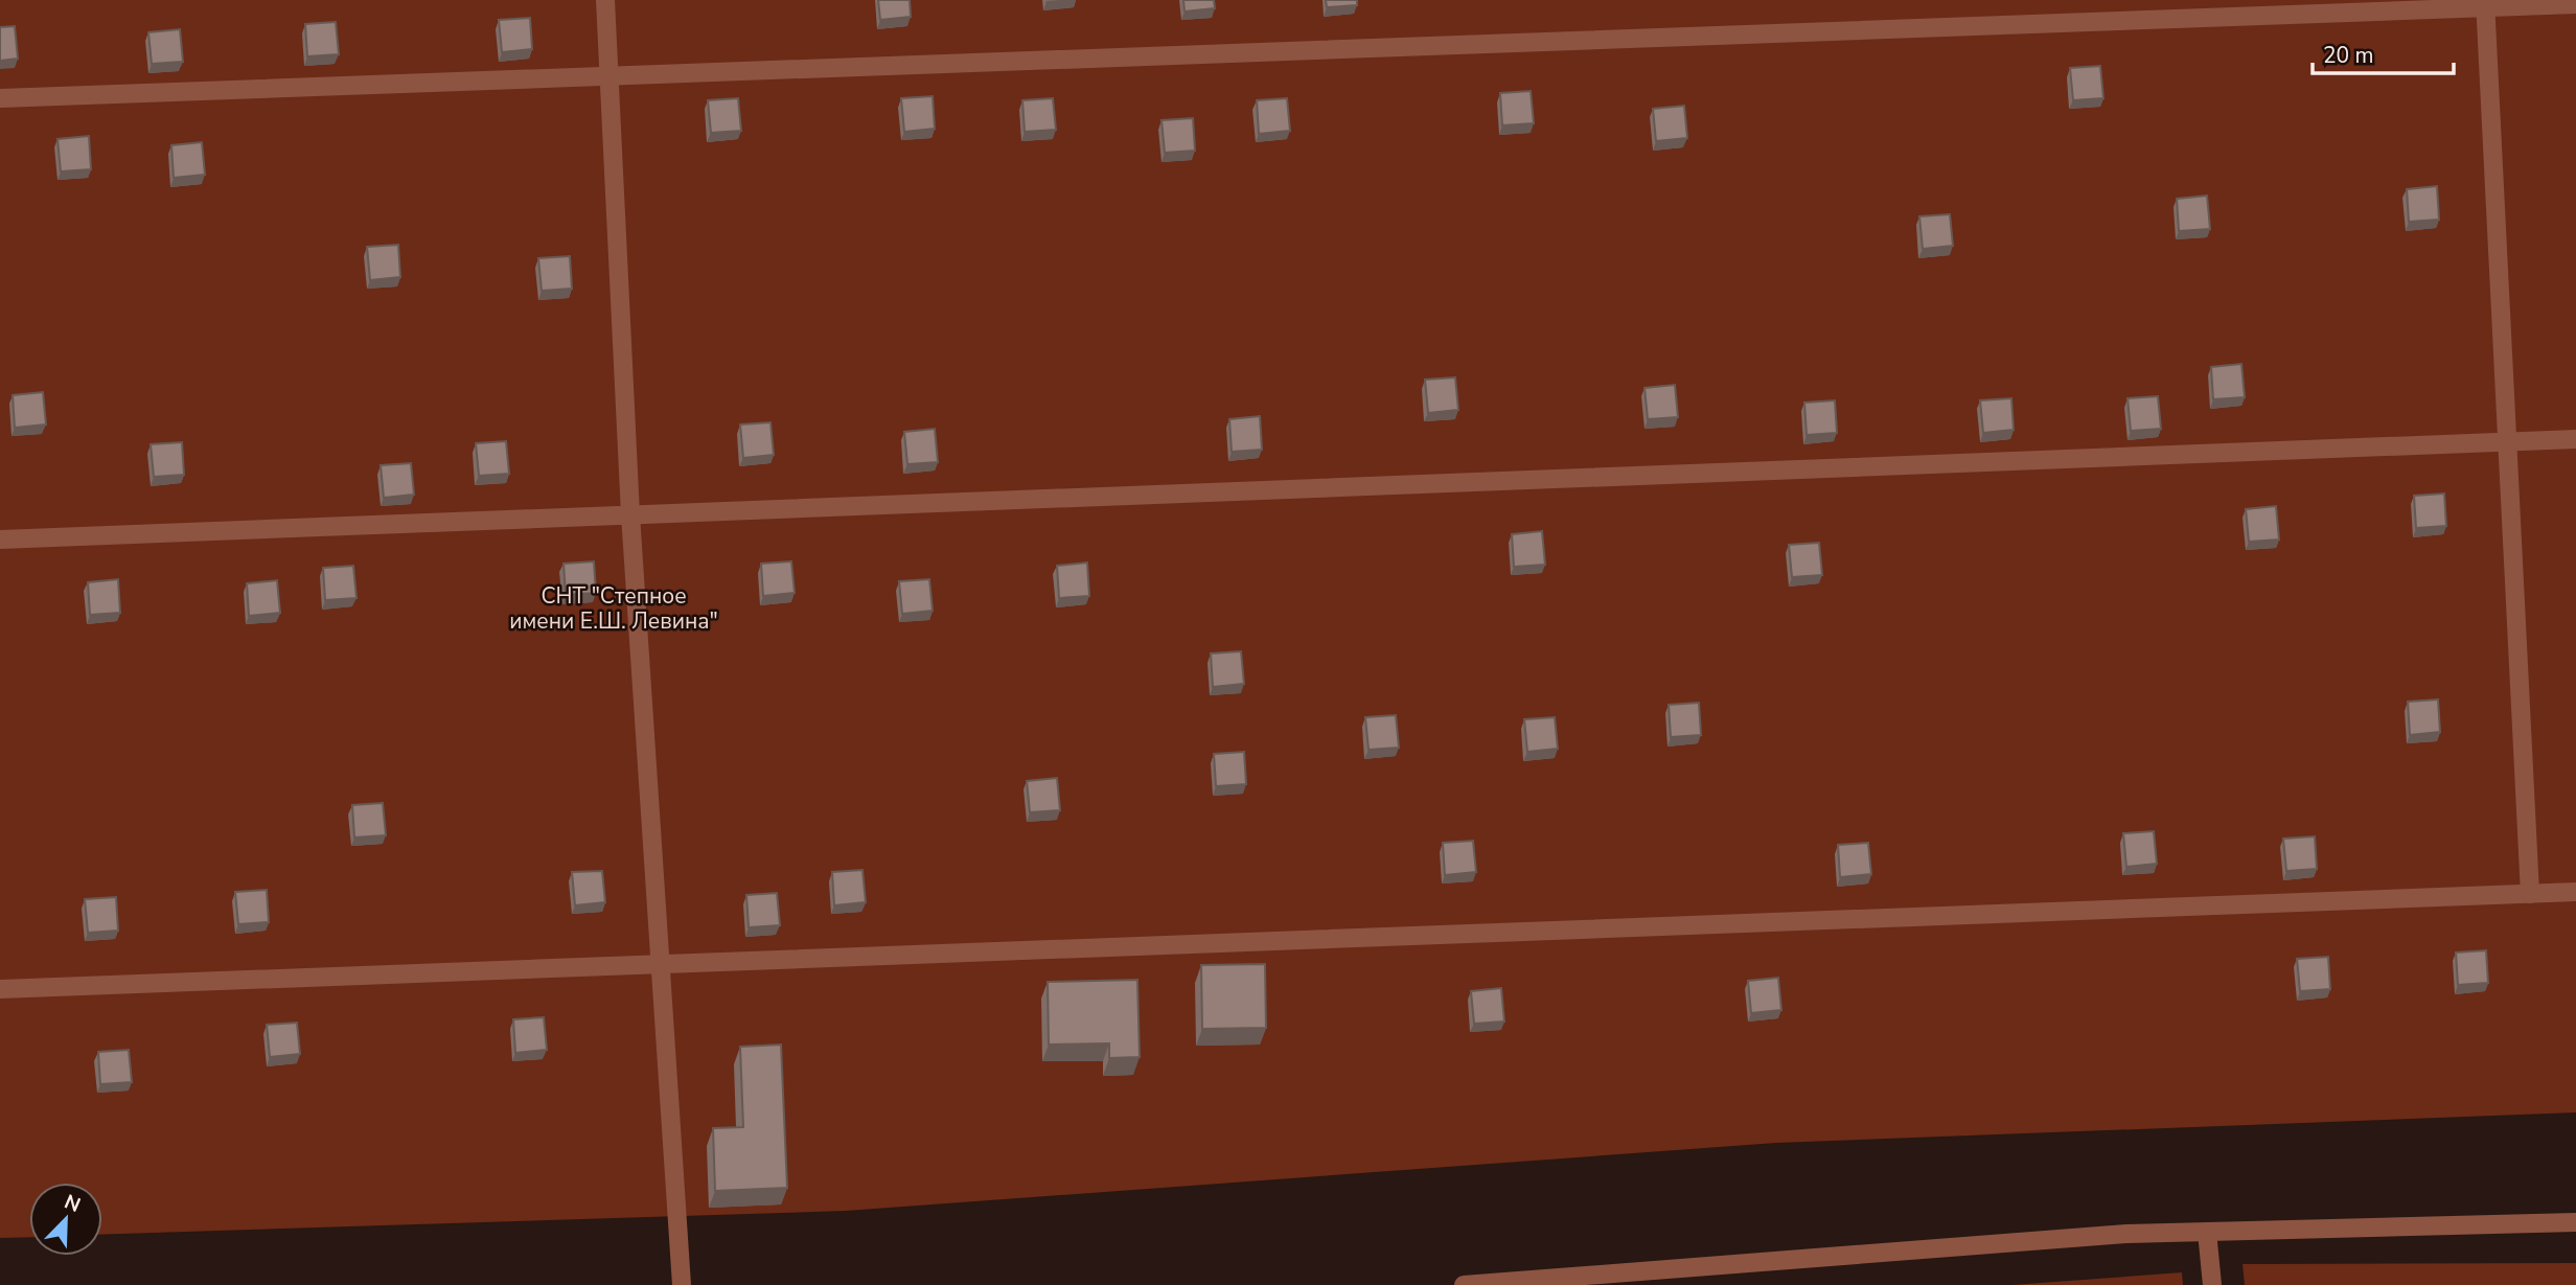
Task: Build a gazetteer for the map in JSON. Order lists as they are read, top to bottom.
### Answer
{
  "parks": ["СНТ \"Степное имени Е.Ш. Левина\""],
  "scale_bar": "20 m",
  "north": "top right"
}
